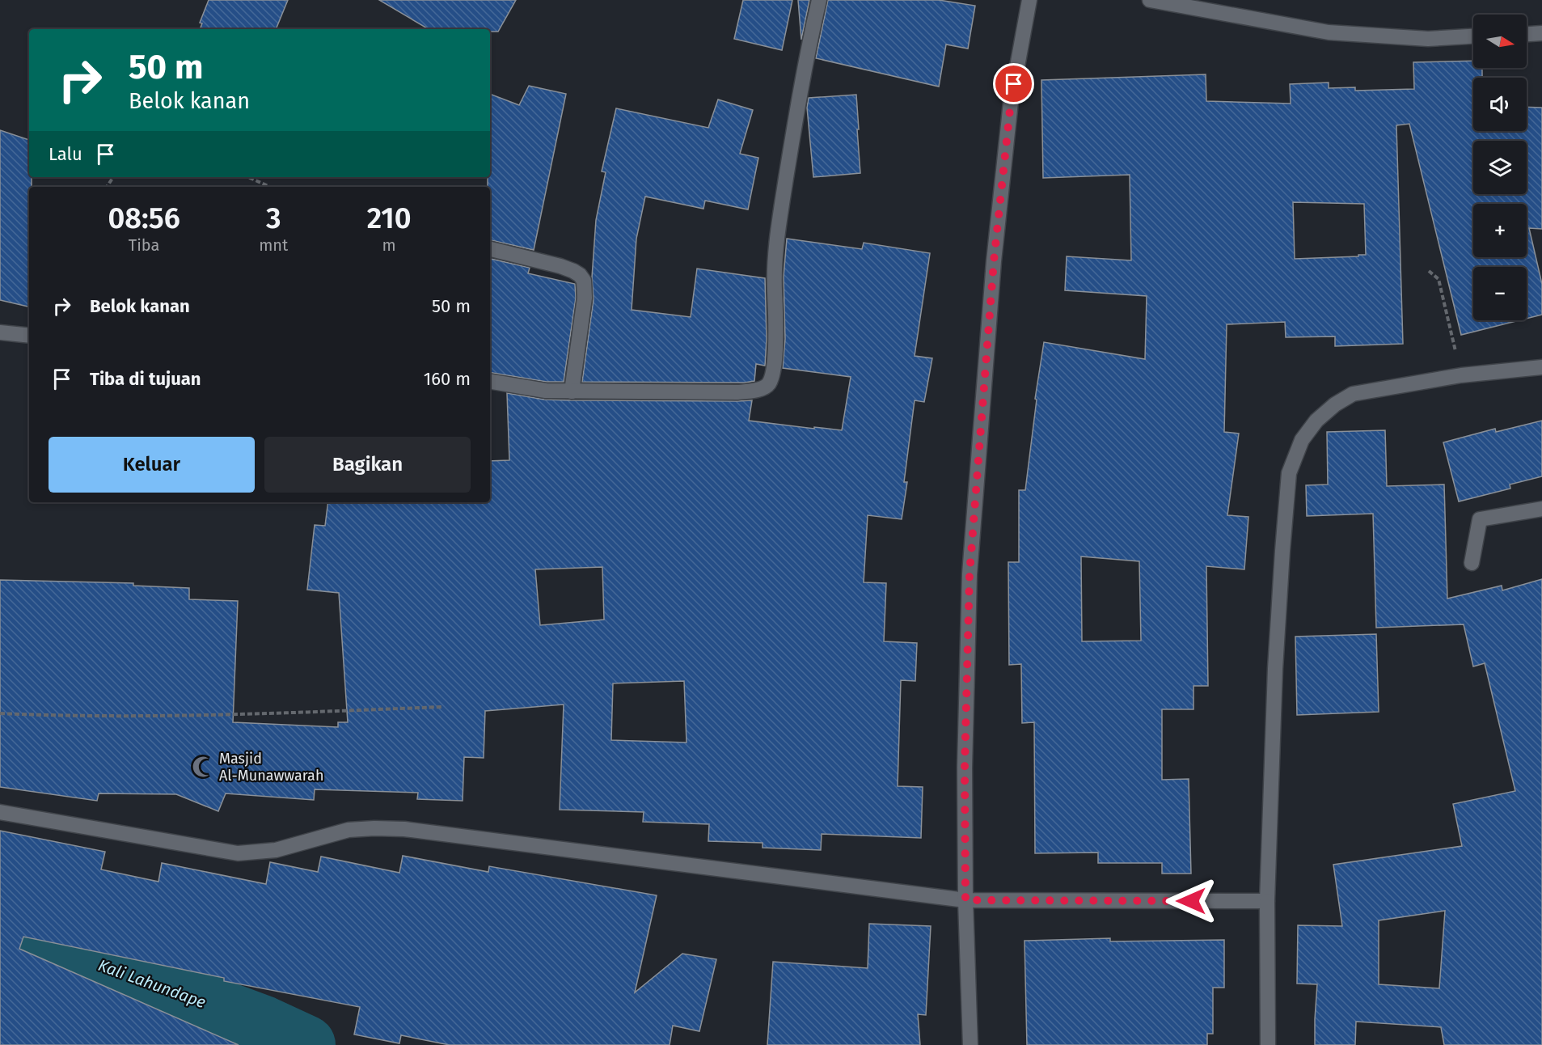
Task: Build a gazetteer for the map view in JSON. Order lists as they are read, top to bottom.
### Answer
{
  "water": ["Kali Lahundape"],
  "places": {
    "mosque": ["Masjid Al-Munawwarah"]
  },
  "north": "right",
  "page": {
    "map_buttons": ["+", "−"],
    "turn": ["50 m", "Belok kanan"],
    "then": "Lalu",
    "eta": [
      "08:56",
      "Tiba",
      "3",
      "mnt",
      "210",
      "m"
    ],
    "list": [
      {
        "name": "Belok kanan",
        "value": "50 m"
      },
      {
        "name": "Tiba di tujuan",
        "value": "160 m"
      }
    ],
    "buttons": ["Keluar", "Bagikan"]
  }
}
